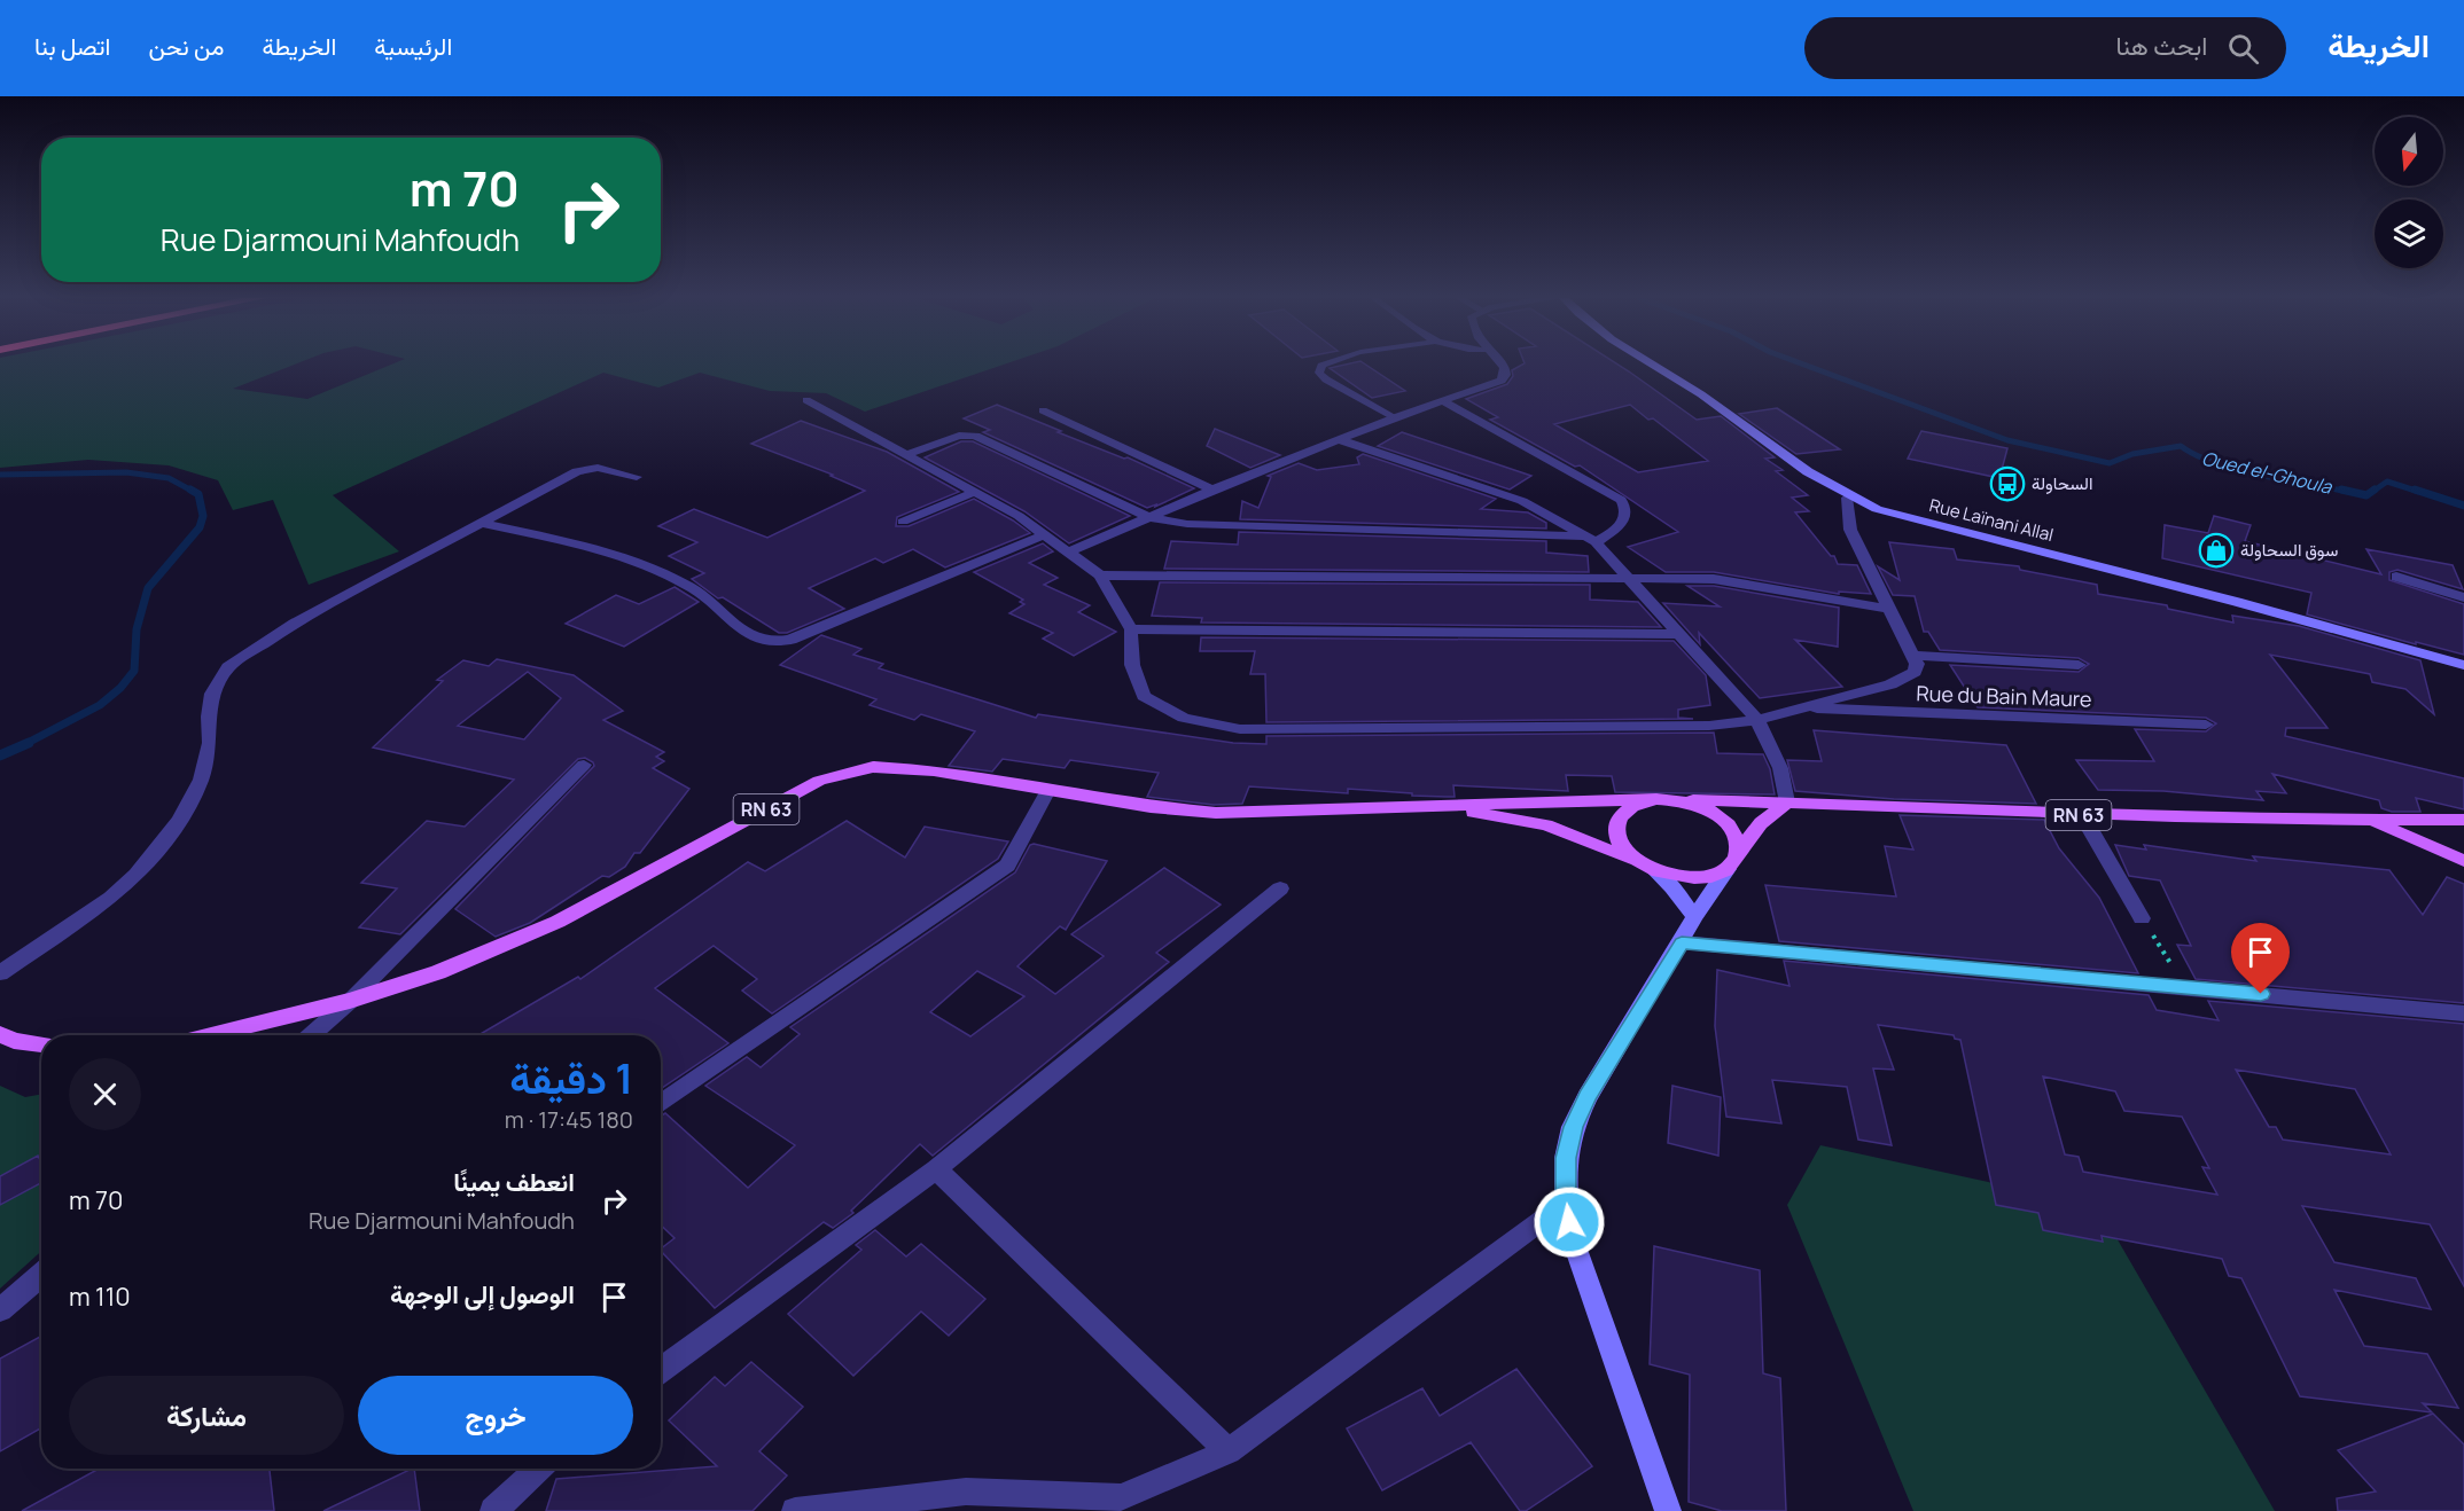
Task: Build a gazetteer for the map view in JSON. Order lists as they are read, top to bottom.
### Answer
{
  "streets": {
    "main road": ["Rue Laïnani Allal", "RN 63"],
    "street": ["Rue du Bain Maure"]
  },
  "water": ["Oued el-Ghoula"],
  "places": {
    "bus stop": ["السحاولة"],
    "shop": ["سوق السحاولة"]
  },
  "north": "bottom",
  "page": {
    "header": "الخريطة",
    "search": "ابحث هنا",
    "nav": [
      "الرئيسية",
      "الخريطة",
      "من نحن",
      "اتصل بنا"
    ],
    "turn": ["70 m", "Rue Djarmouni Mahfoudh"],
    "heading": ["1 دقيقة", "180 m · 17:45"],
    "list": [
      {
        "name": "انعطف يمينًا",
        "note": "Rue Djarmouni Mahfoudh",
        "value": "70 m"
      },
      {
        "name": "الوصول إلى الوجهة",
        "value": "110 m"
      }
    ],
    "buttons": ["خروج", "مشاركة"]
  }
}
